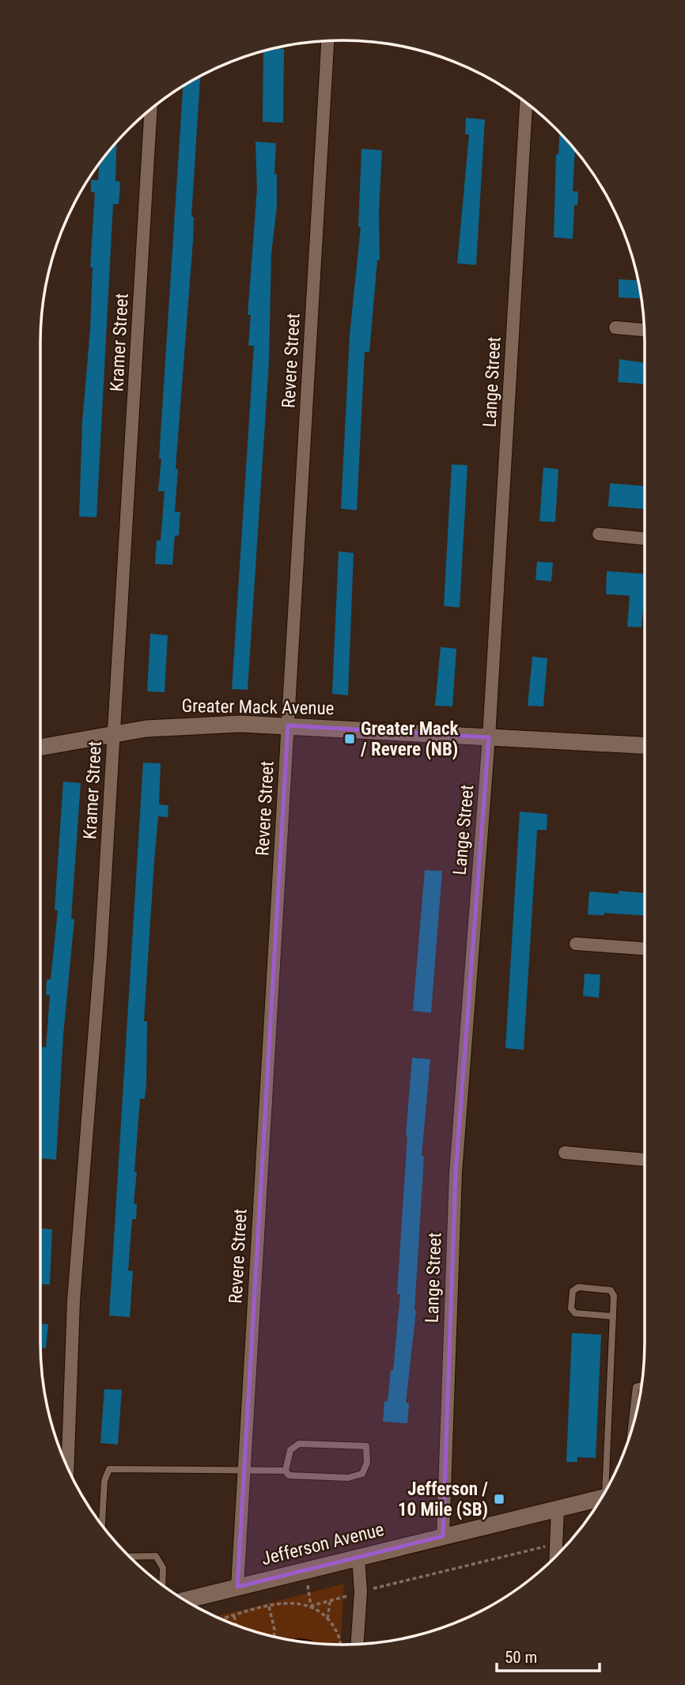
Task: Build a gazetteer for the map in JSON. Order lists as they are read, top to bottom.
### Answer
{
  "streets": {
    "street": [
      "Kramer Street",
      "Revere Street",
      "Lange Street",
      "Greater Mack Avenue",
      "Jefferson Avenue"
    ]
  },
  "crossings": [
    ["Kramer Street", "Greater Mack Avenue"],
    ["Revere Street", "Greater Mack Avenue"],
    ["Revere Street", "Jefferson Avenue"],
    ["Lange Street", "Greater Mack Avenue"],
    ["Lange Street", "Jefferson Avenue"]
  ],
  "places": {
    "transit": ["Greater Mack / Revere (NB)", "Jefferson / 10 Mile (SB)"]
  },
  "scale_bar": "50 m"
}
